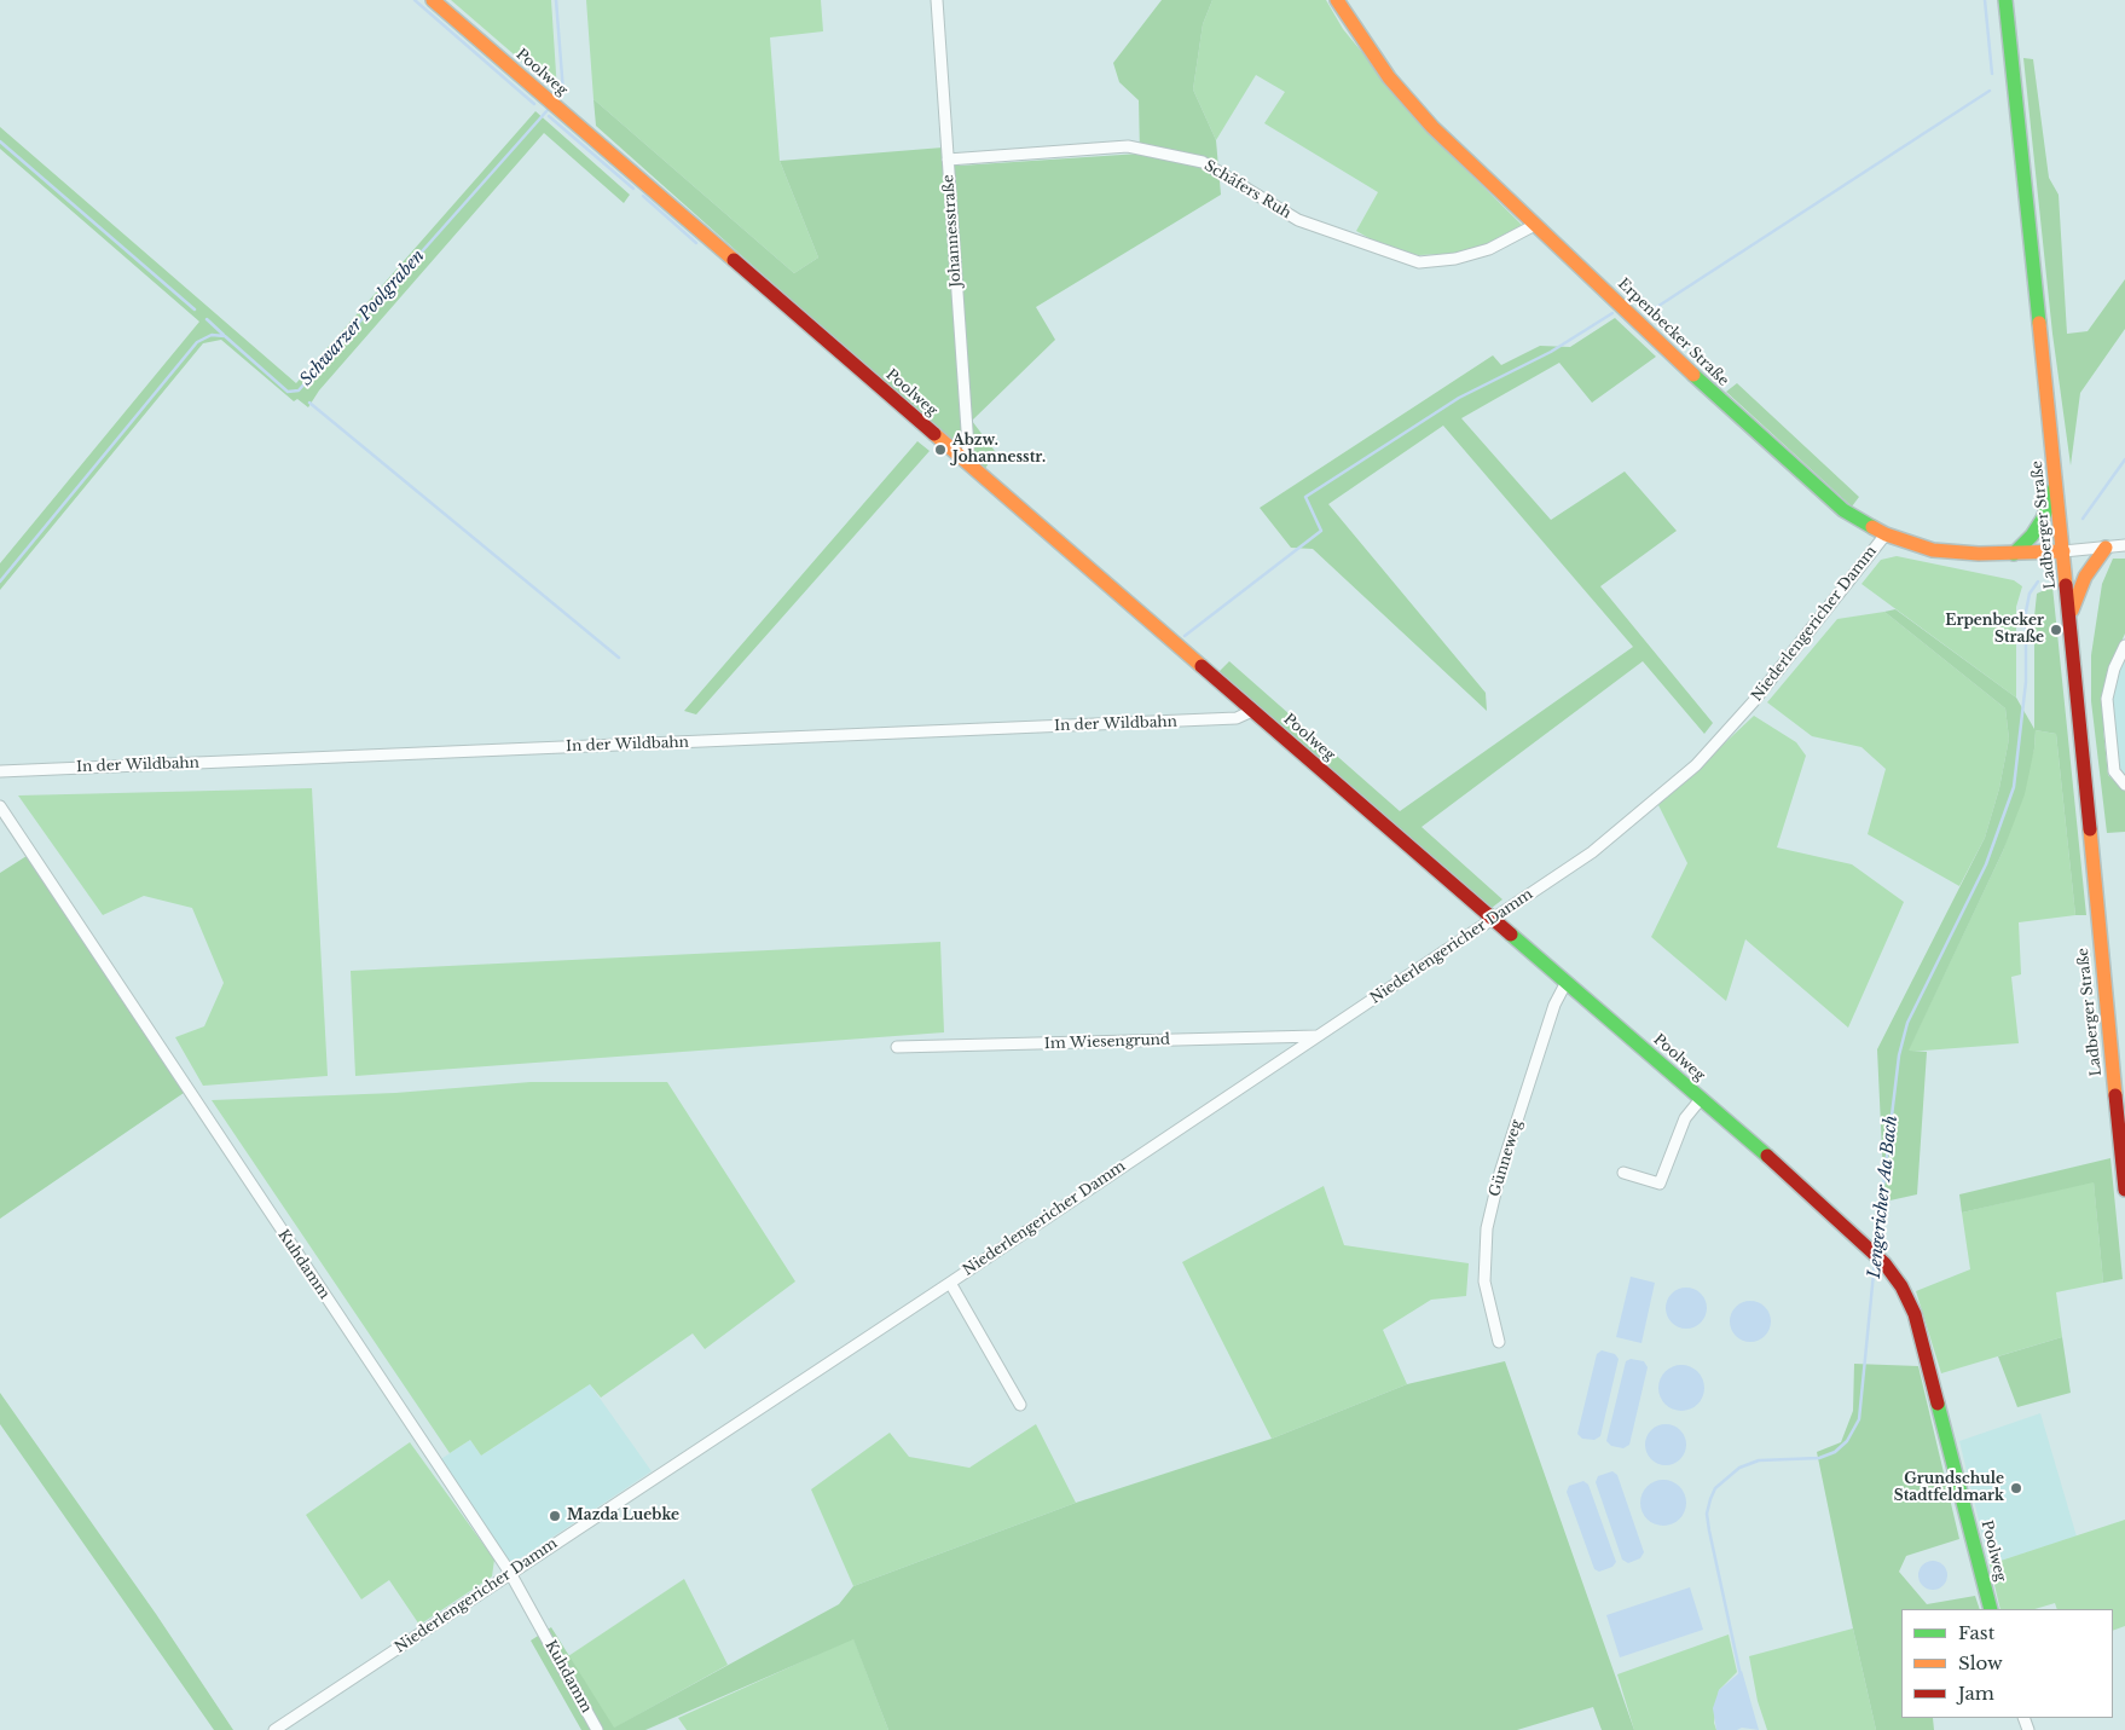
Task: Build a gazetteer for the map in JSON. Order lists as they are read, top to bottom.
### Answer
{
  "streets": {
    "main road": ["Poolweg", "Erpenbecker Straße", "Ladberger Straße"],
    "street": [
      "Schäfers Ruh",
      "Johannesstraße",
      "Niederlengericher Damm",
      "In der Wildbahn",
      "Im Wiesengrund",
      "Günneweg",
      "Kuhdamm"
    ]
  },
  "crossings": [
    ["Poolweg", "Johannesstraße"],
    ["Poolweg", "Niederlengericher Damm"],
    ["Poolweg", "In der Wildbahn"],
    ["Poolweg", "Günneweg"],
    ["Schäfers Ruh", "Johannesstraße"],
    ["Schäfers Ruh", "Erpenbecker Straße"],
    ["Erpenbecker Straße", "Ladberger Straße"],
    ["Erpenbecker Straße", "Niederlengericher Damm"],
    ["Niederlengericher Damm", "Im Wiesengrund"],
    ["Niederlengericher Damm", "Kuhdamm"]
  ],
  "water": ["Schwarzer Poolgraben", "Lengericher Aa Bach"],
  "places": [
    "Abzw. Johannesstr.",
    "Erpenbecker Straße",
    "Grundschule Stadtfeldmark",
    "Mazda Luebke"
  ],
  "legend": ["Fast", "Slow", "Jam"]
}
